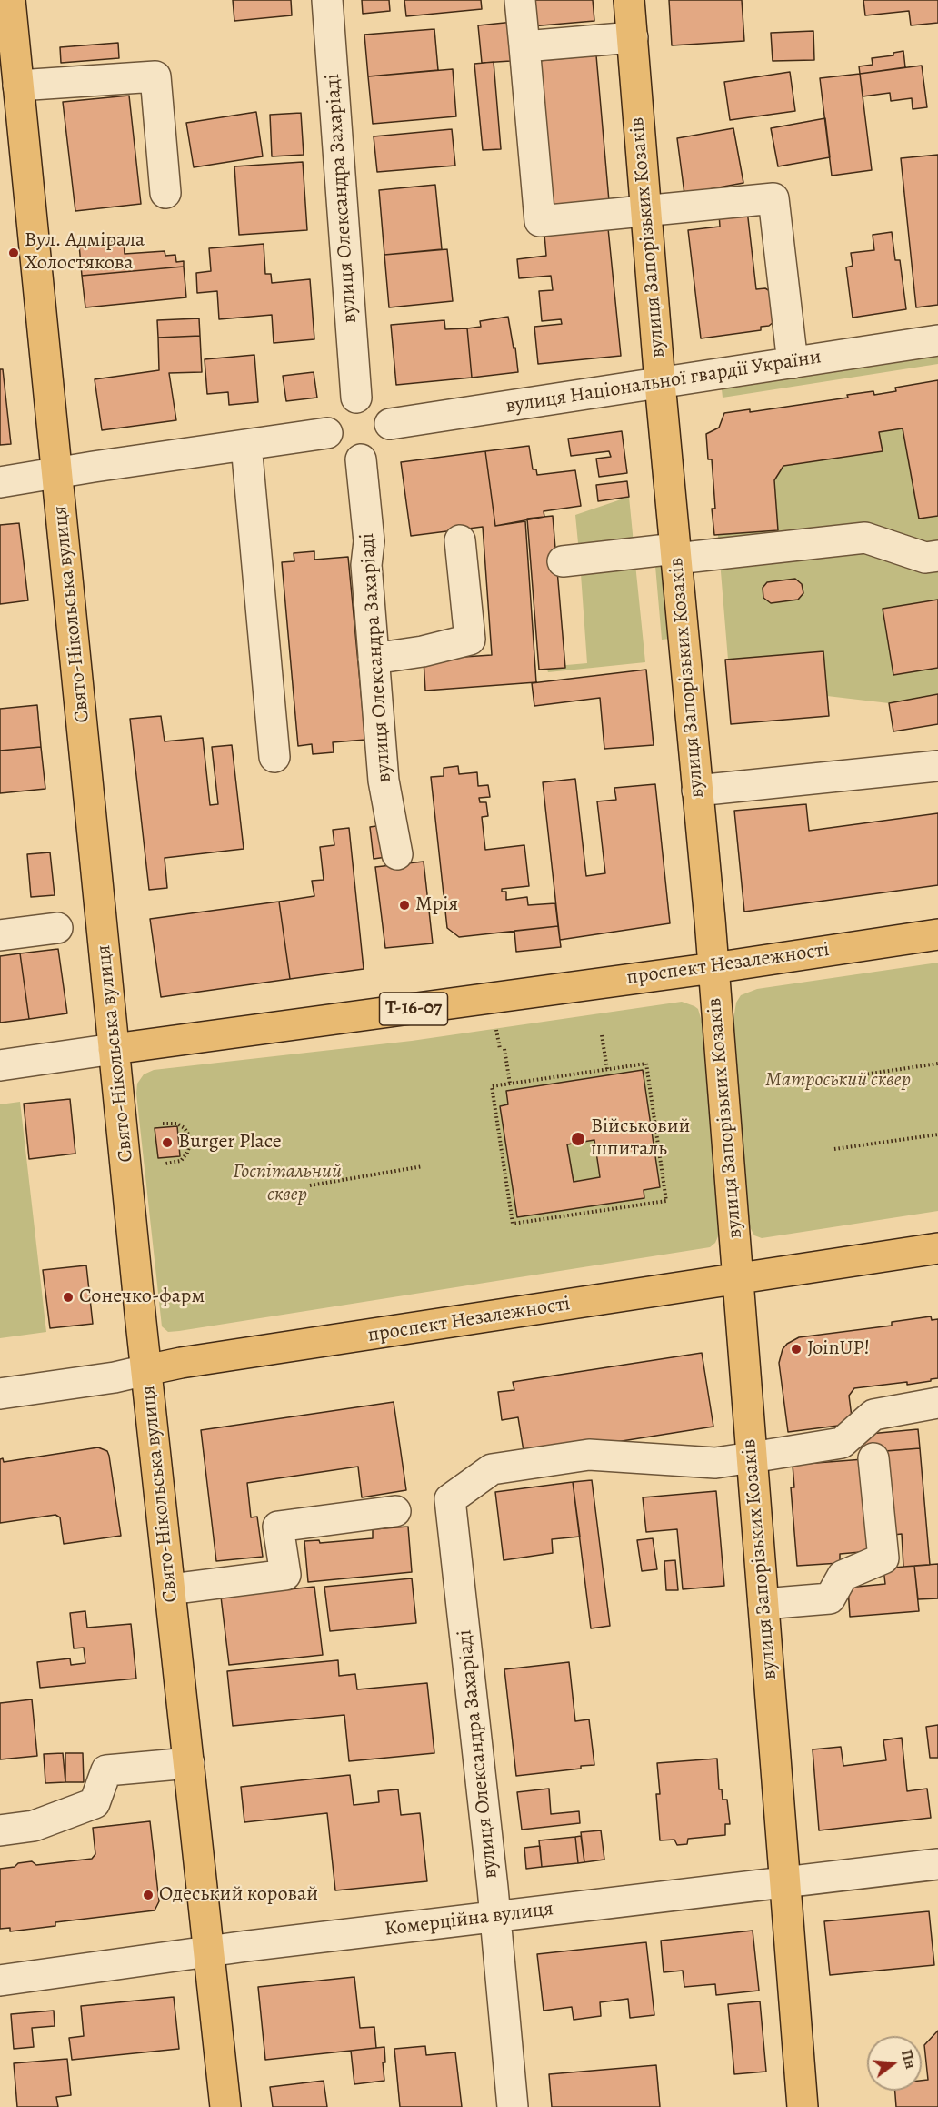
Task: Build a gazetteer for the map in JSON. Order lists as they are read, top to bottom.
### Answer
{
  "streets": {
    "main road": [
      "вулиця Запорізьких Козаків",
      "Свято-Нікольська вулиця",
      "проспект Незалежності",
      "Т-16-07"
    ],
    "street": ["вулиця Олександра Захаріаді", "вулиця Національної гвардії України", "Комерційна вулиця"]
  },
  "crossings": [
    ["вулиця Олександра Захаріаді", "вулиця Запорізьких Козаків"],
    ["вулиця Олександра Захаріаді", "Комерційна вулиця"],
    ["вулиця Запорізьких Козаків", "вулиця Національної гвардії України"],
    ["вулиця Запорізьких Козаків", "проспект Незалежності"],
    ["вулиця Запорізьких Козаків", "Комерційна вулиця"],
    ["Свято-Нікольська вулиця", "проспект Незалежності"],
    ["Свято-Нікольська вулиця", "Комерційна вулиця"]
  ],
  "parks": ["Матроський сквер", "Госпітальний сквер"],
  "places": [
    "Вул. Адмірала Холостякова",
    "Мрія",
    "Військовий шпиталь",
    "Burger Place",
    "Сонечко-фарм",
    "JoinUP!",
    "Одеський коровай"
  ],
  "north": "right"
}
